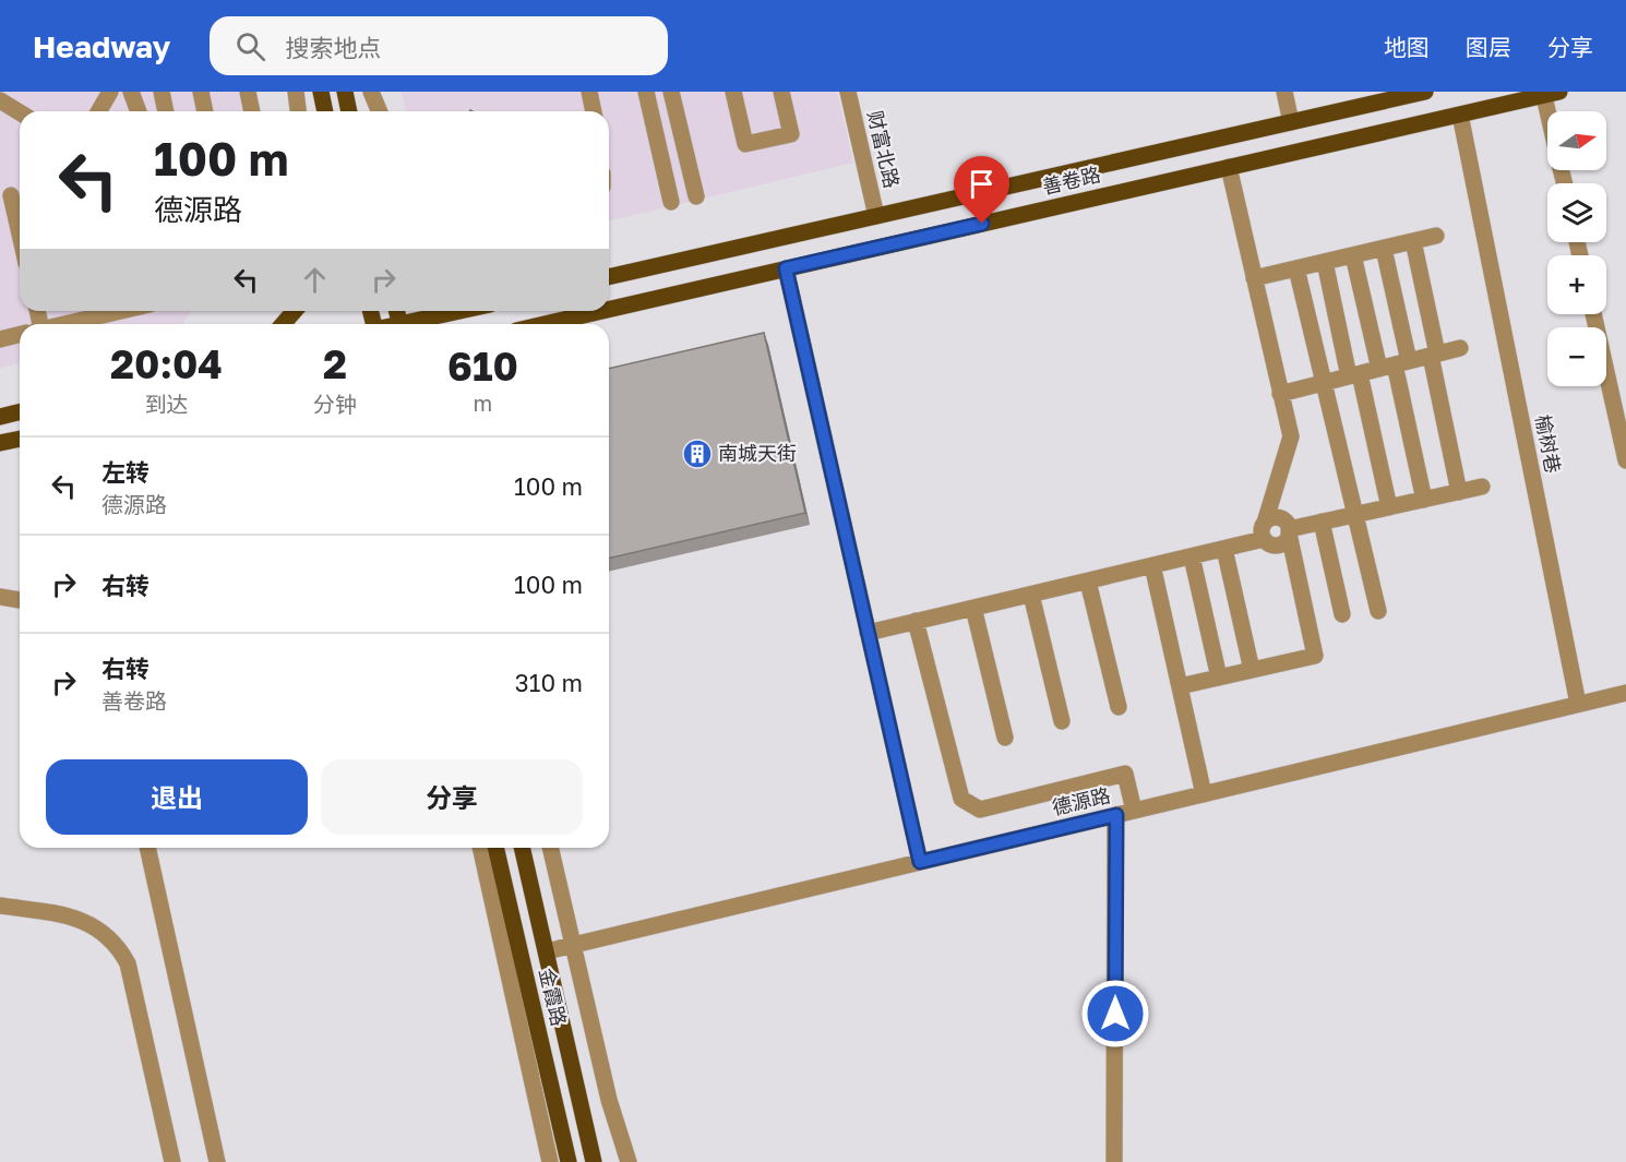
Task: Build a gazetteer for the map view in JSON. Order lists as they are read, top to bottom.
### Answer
{
  "streets": {
    "main road": ["善卷路", "金霞路"],
    "street": ["财富北路", "榆树巷", "德源路"]
  },
  "crossings": [
    ["财富北路", "善卷路"],
    ["善卷路", "榆树巷"],
    ["榆树巷", "德源路"],
    ["德源路", "金霞路"]
  ],
  "places": {
    "building": ["南城天街"]
  },
  "north": "right",
  "page": {
    "header": "Headway",
    "search": "搜索地点",
    "nav": ["地图", "图层", "分享"],
    "map_buttons": ["+", "−"],
    "turn": ["100 m", "德源路"],
    "eta": [
      "20:04",
      "到达",
      "2",
      "分钟",
      "610",
      "m"
    ],
    "list": [
      {
        "name": "左转",
        "note": "德源路",
        "value": "100 m"
      },
      {
        "name": "右转",
        "value": "100 m"
      },
      {
        "name": "右转",
        "note": "善卷路",
        "value": "310 m"
      }
    ],
    "buttons": ["退出", "分享"]
  }
}
